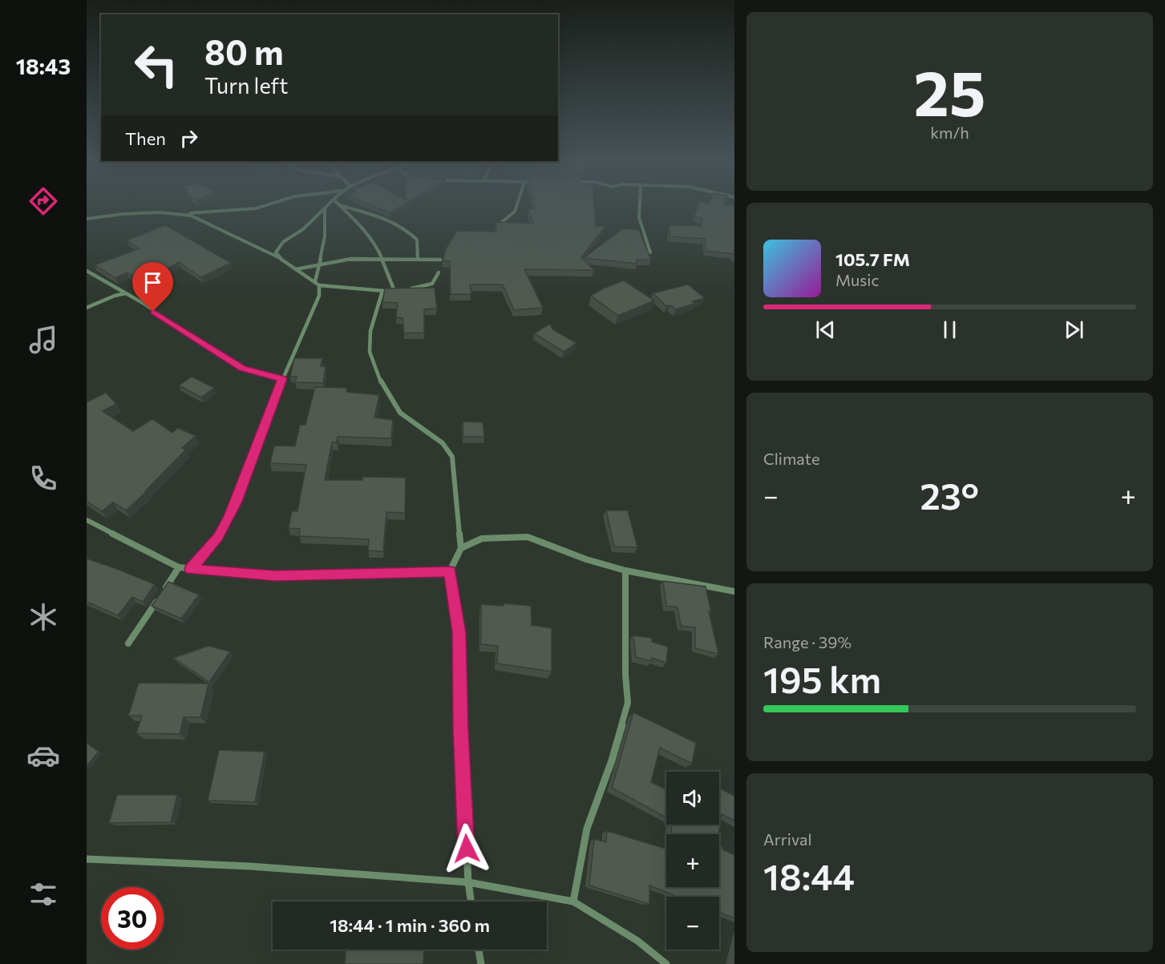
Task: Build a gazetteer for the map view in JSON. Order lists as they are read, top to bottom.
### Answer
{
  "page": {
    "tabs": "18:43",
    "tile": [
      ["25", "km/h"],
      "Climate",
      ["Range · 39%", "195 km"],
      ["Arrival", "18:44"]
    ],
    "turn": ["80 m", "Turn left"],
    "then": "Then",
    "song": ["105.7 FM", "Music"],
    "heat": ["−", "23°", "+"],
    "map_buttons": ["+", "−"],
    "limit": "30",
    "trip": "18:44 · 1 min · 360 m"
  }
}
